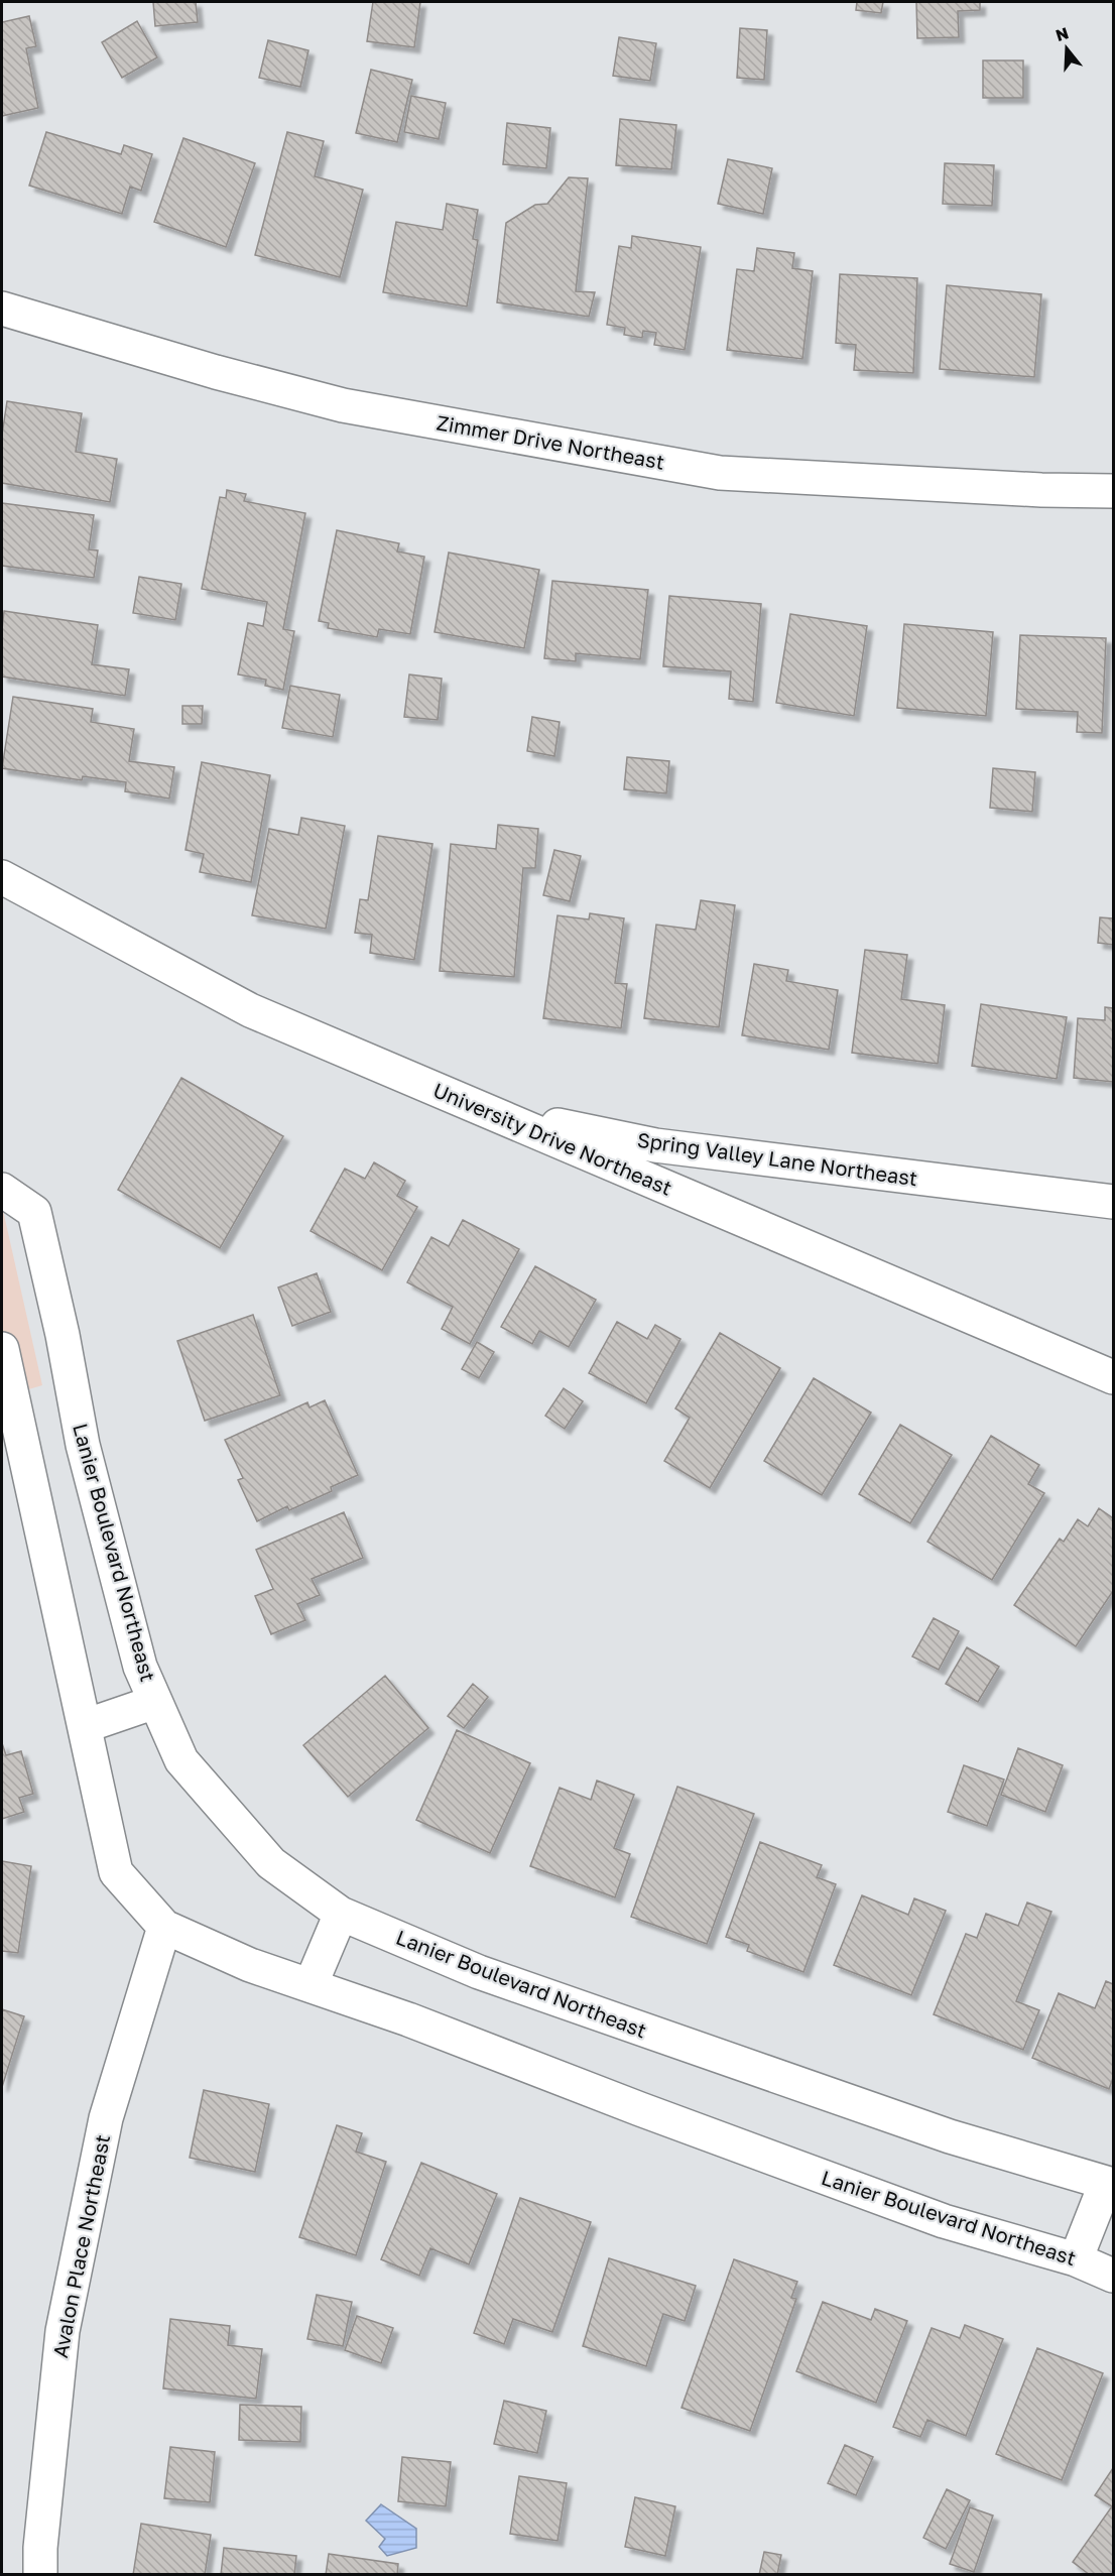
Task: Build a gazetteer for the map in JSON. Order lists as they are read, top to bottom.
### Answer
{
  "streets": {
    "street": [
      "Zimmer Drive Northeast",
      "University Drive Northeast",
      "Spring Valley Lane Northeast",
      "Lanier Boulevard Northeast",
      "Avalon Place Northeast"
    ]
  },
  "crossings": [
    ["University Drive Northeast", "Spring Valley Lane Northeast"],
    ["Lanier Boulevard Northeast", "Avalon Place Northeast"]
  ],
  "north": "top"
}
